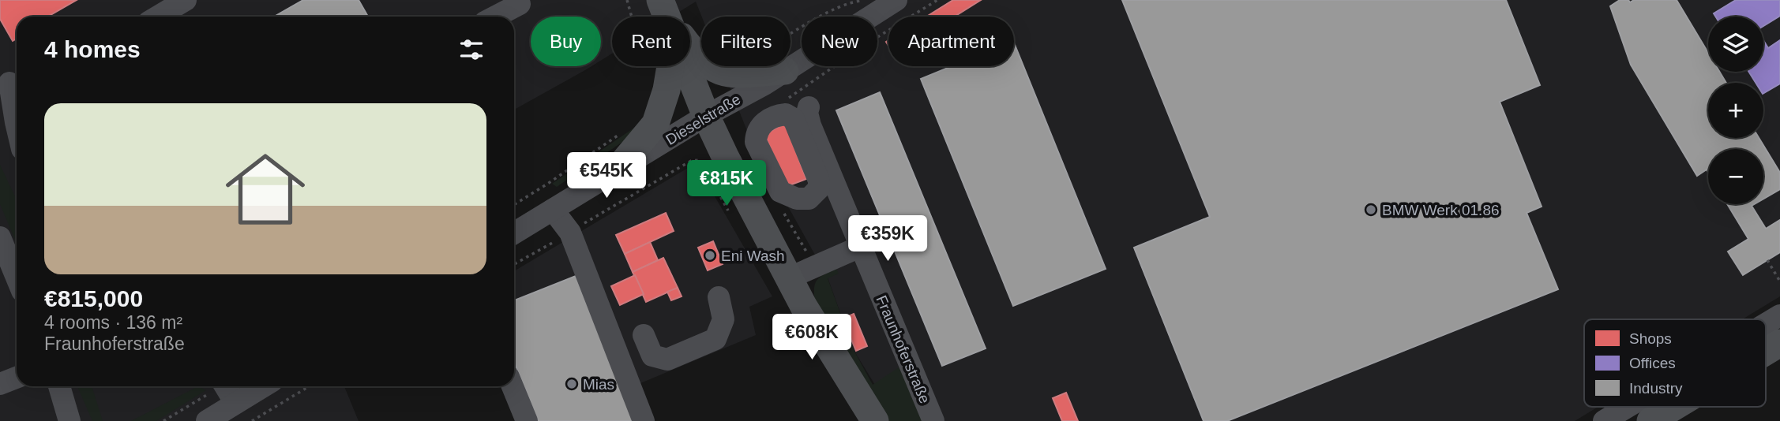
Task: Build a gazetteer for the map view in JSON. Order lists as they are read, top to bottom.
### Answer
{
  "streets": {
    "street": ["Dieselstraße", "Fraunhoferstraße"]
  },
  "places": ["BMW Werk 01.86", "Eni Wash", "Mias"],
  "legend": ["Shops", "Offices", "Industry"],
  "page": {
    "map_buttons": ["+", "−"],
    "chip": [
      "Buy",
      "Rent",
      "Filters",
      "New",
      "Apartment"
    ],
    "heading": "4 homes",
    "list": [
      {
        "name": "€815,000",
        "note": "4 rooms · 136 m² · Fraunhoferstraße"
      }
    ],
    "price": [
      "€545K",
      "€815K",
      "€359K",
      "€608K"
    ]
  }
}
